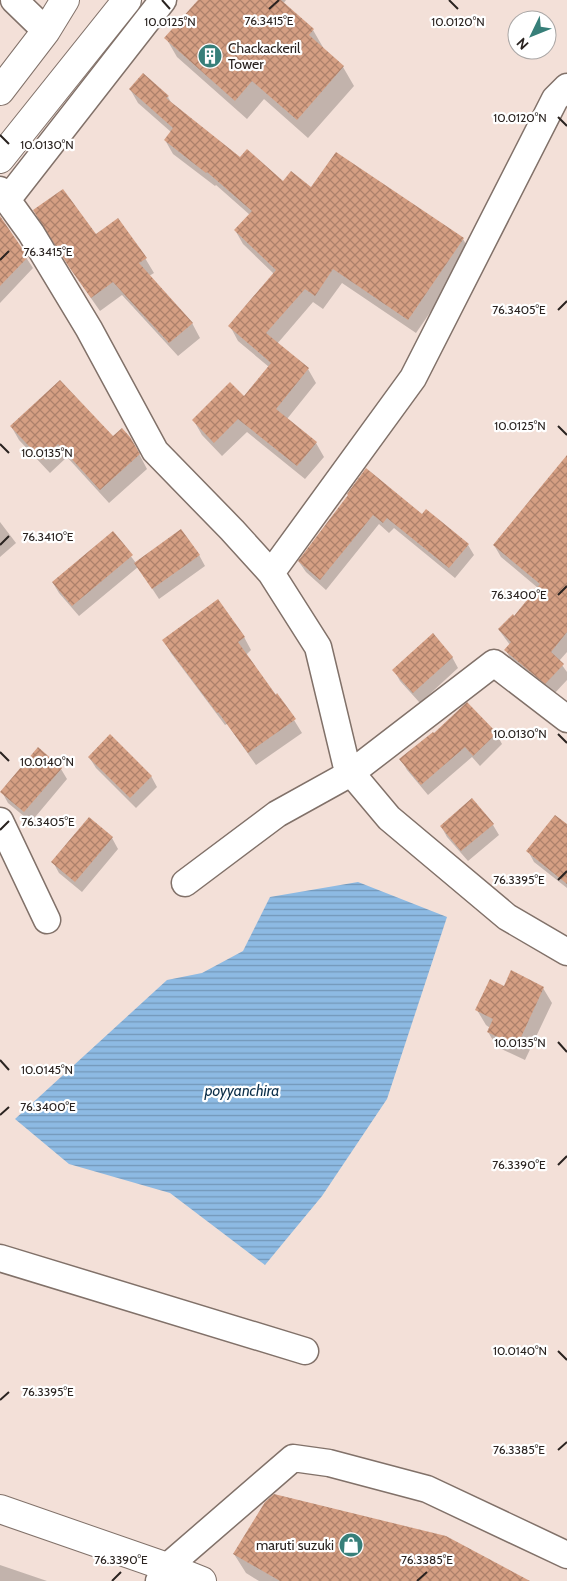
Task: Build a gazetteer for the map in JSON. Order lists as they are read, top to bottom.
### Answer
{
  "water": ["poyyanchira"],
  "places": {
    "building": ["Chackackeril Tower"],
    "shop": ["maruti suzuki"]
  },
  "north": "bottom left",
  "coordinates": [
    "76.3415°E",
    "10.0125°N",
    "10.0120°N",
    "10.0130°N",
    "76.3405°E",
    "10.0135°N",
    "76.3410°E",
    "76.3400°E",
    "10.0140°N",
    "76.3395°E",
    "10.0145°N",
    "76.3390°E",
    "76.3385°E"
  ]
}
